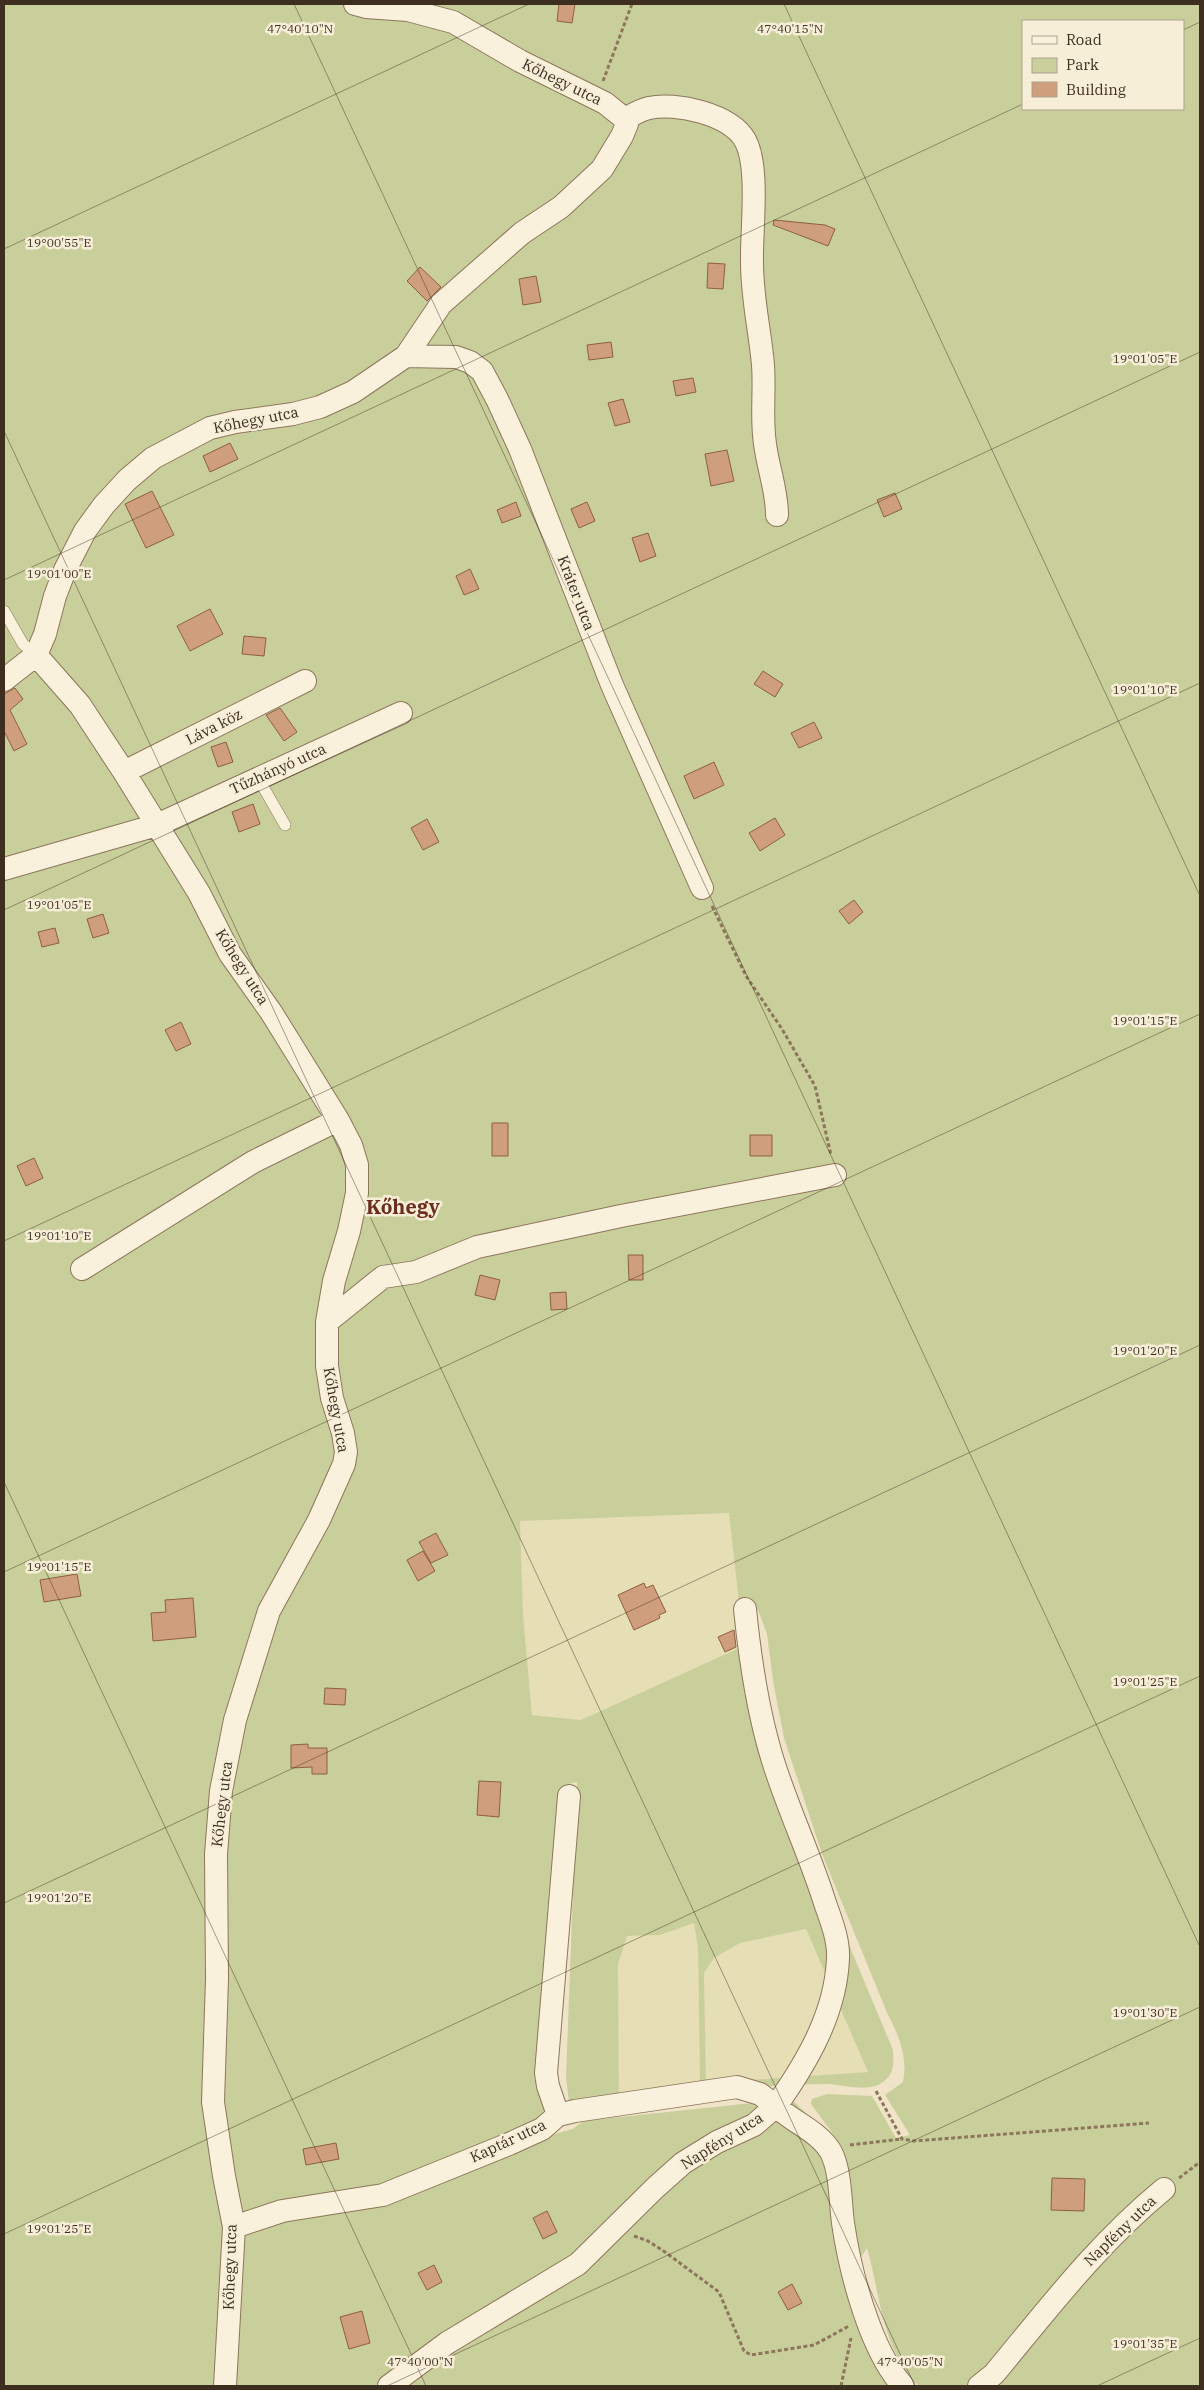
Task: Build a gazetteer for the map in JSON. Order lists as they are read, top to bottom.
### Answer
{
  "streets": {
    "street": [
      "Kőhegy utca",
      "Kráter utca",
      "Láva köz",
      "Tűzhányó utca",
      "Kaptár utca",
      "Napfény utca"
    ]
  },
  "crossings": [
    ["Kőhegy utca", "Kráter utca"],
    ["Kőhegy utca", "Láva köz"],
    ["Kőhegy utca", "Tűzhányó utca"],
    ["Kőhegy utca", "Kaptár utca"]
  ],
  "districts": ["Kőhegy"],
  "legend": ["Road", "Park", "Building"],
  "coordinates": [
    "47°40'10\"N",
    "47°40'15\"N",
    "19°00'55\"E",
    "19°01'05\"E",
    "19°01'00\"E",
    "19°01'10\"E",
    "19°01'15\"E",
    "19°01'20\"E",
    "19°01'25\"E",
    "19°01'30\"E",
    "19°01'35\"E",
    "47°40'00\"N",
    "47°40'05\"N"
  ]
}
